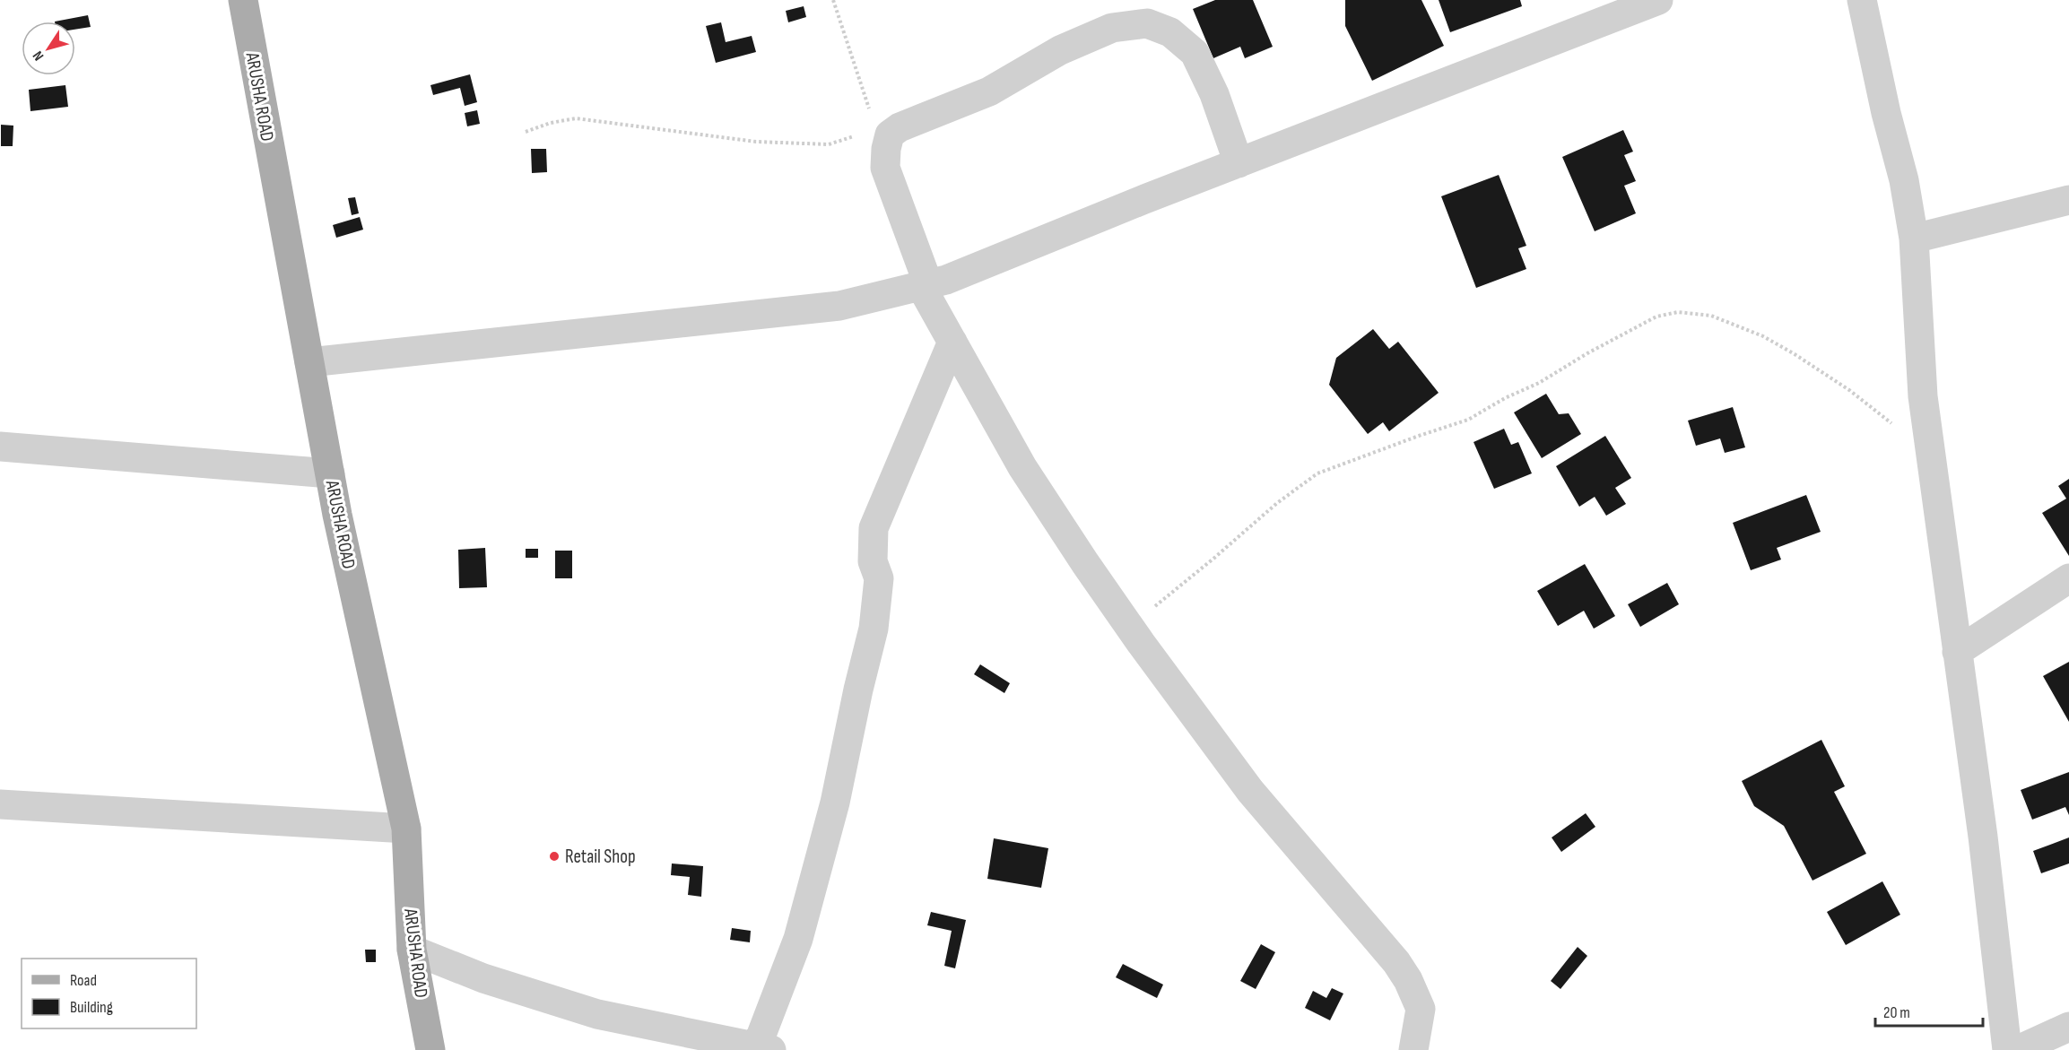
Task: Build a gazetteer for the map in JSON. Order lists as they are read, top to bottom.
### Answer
{
  "streets": {
    "main road": ["ARUSHA ROAD"]
  },
  "places": ["Retail Shop"],
  "legend": ["Road", "Building"],
  "scale_bar": "20 m",
  "north": "bottom left"
}
